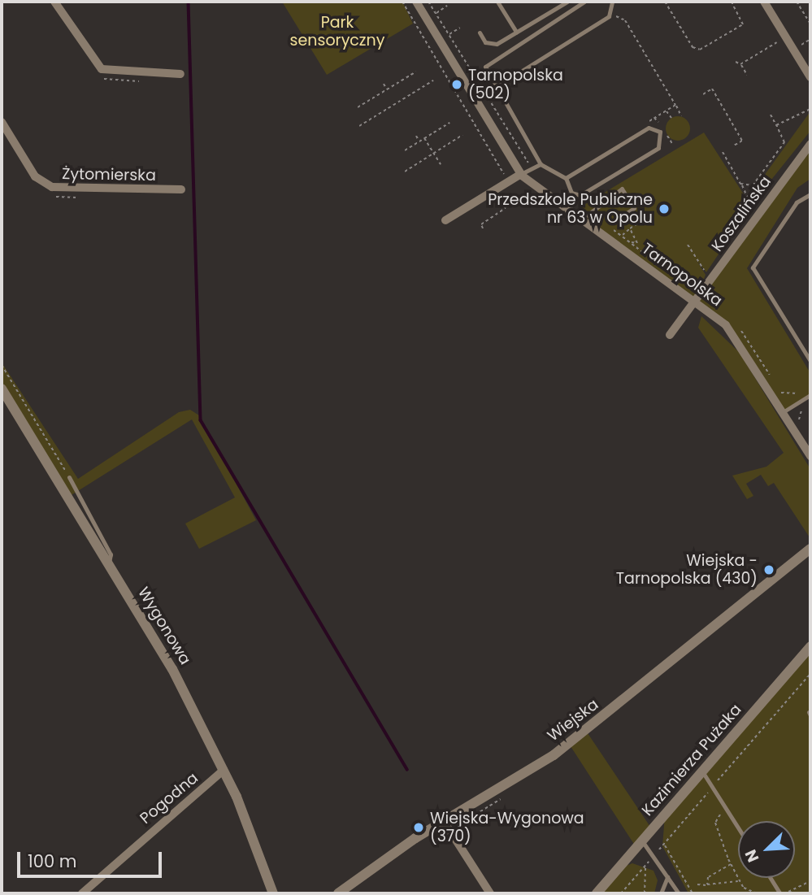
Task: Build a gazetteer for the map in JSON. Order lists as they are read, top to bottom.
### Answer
{
  "streets": {
    "street": [
      "Żytomierska",
      "Koszalińska",
      "Tarnopolska",
      "Wygonowa",
      "Wiejska",
      "Kazimierza Pużaka",
      "Pogodna"
    ]
  },
  "crossings": [
    ["Koszalińska", "Tarnopolska"],
    ["Wygonowa", "Pogodna"]
  ],
  "parks": ["Park sensoryczny"],
  "places": [
    "Tarnopolska (502)",
    "Przedszkole Publiczne nr 63 w Opolu",
    "Wiejska - Tarnopolska (430)",
    "Wiejska-Wygonowa (370)"
  ],
  "scale_bar": "100 m",
  "north": "bottom left"
}
